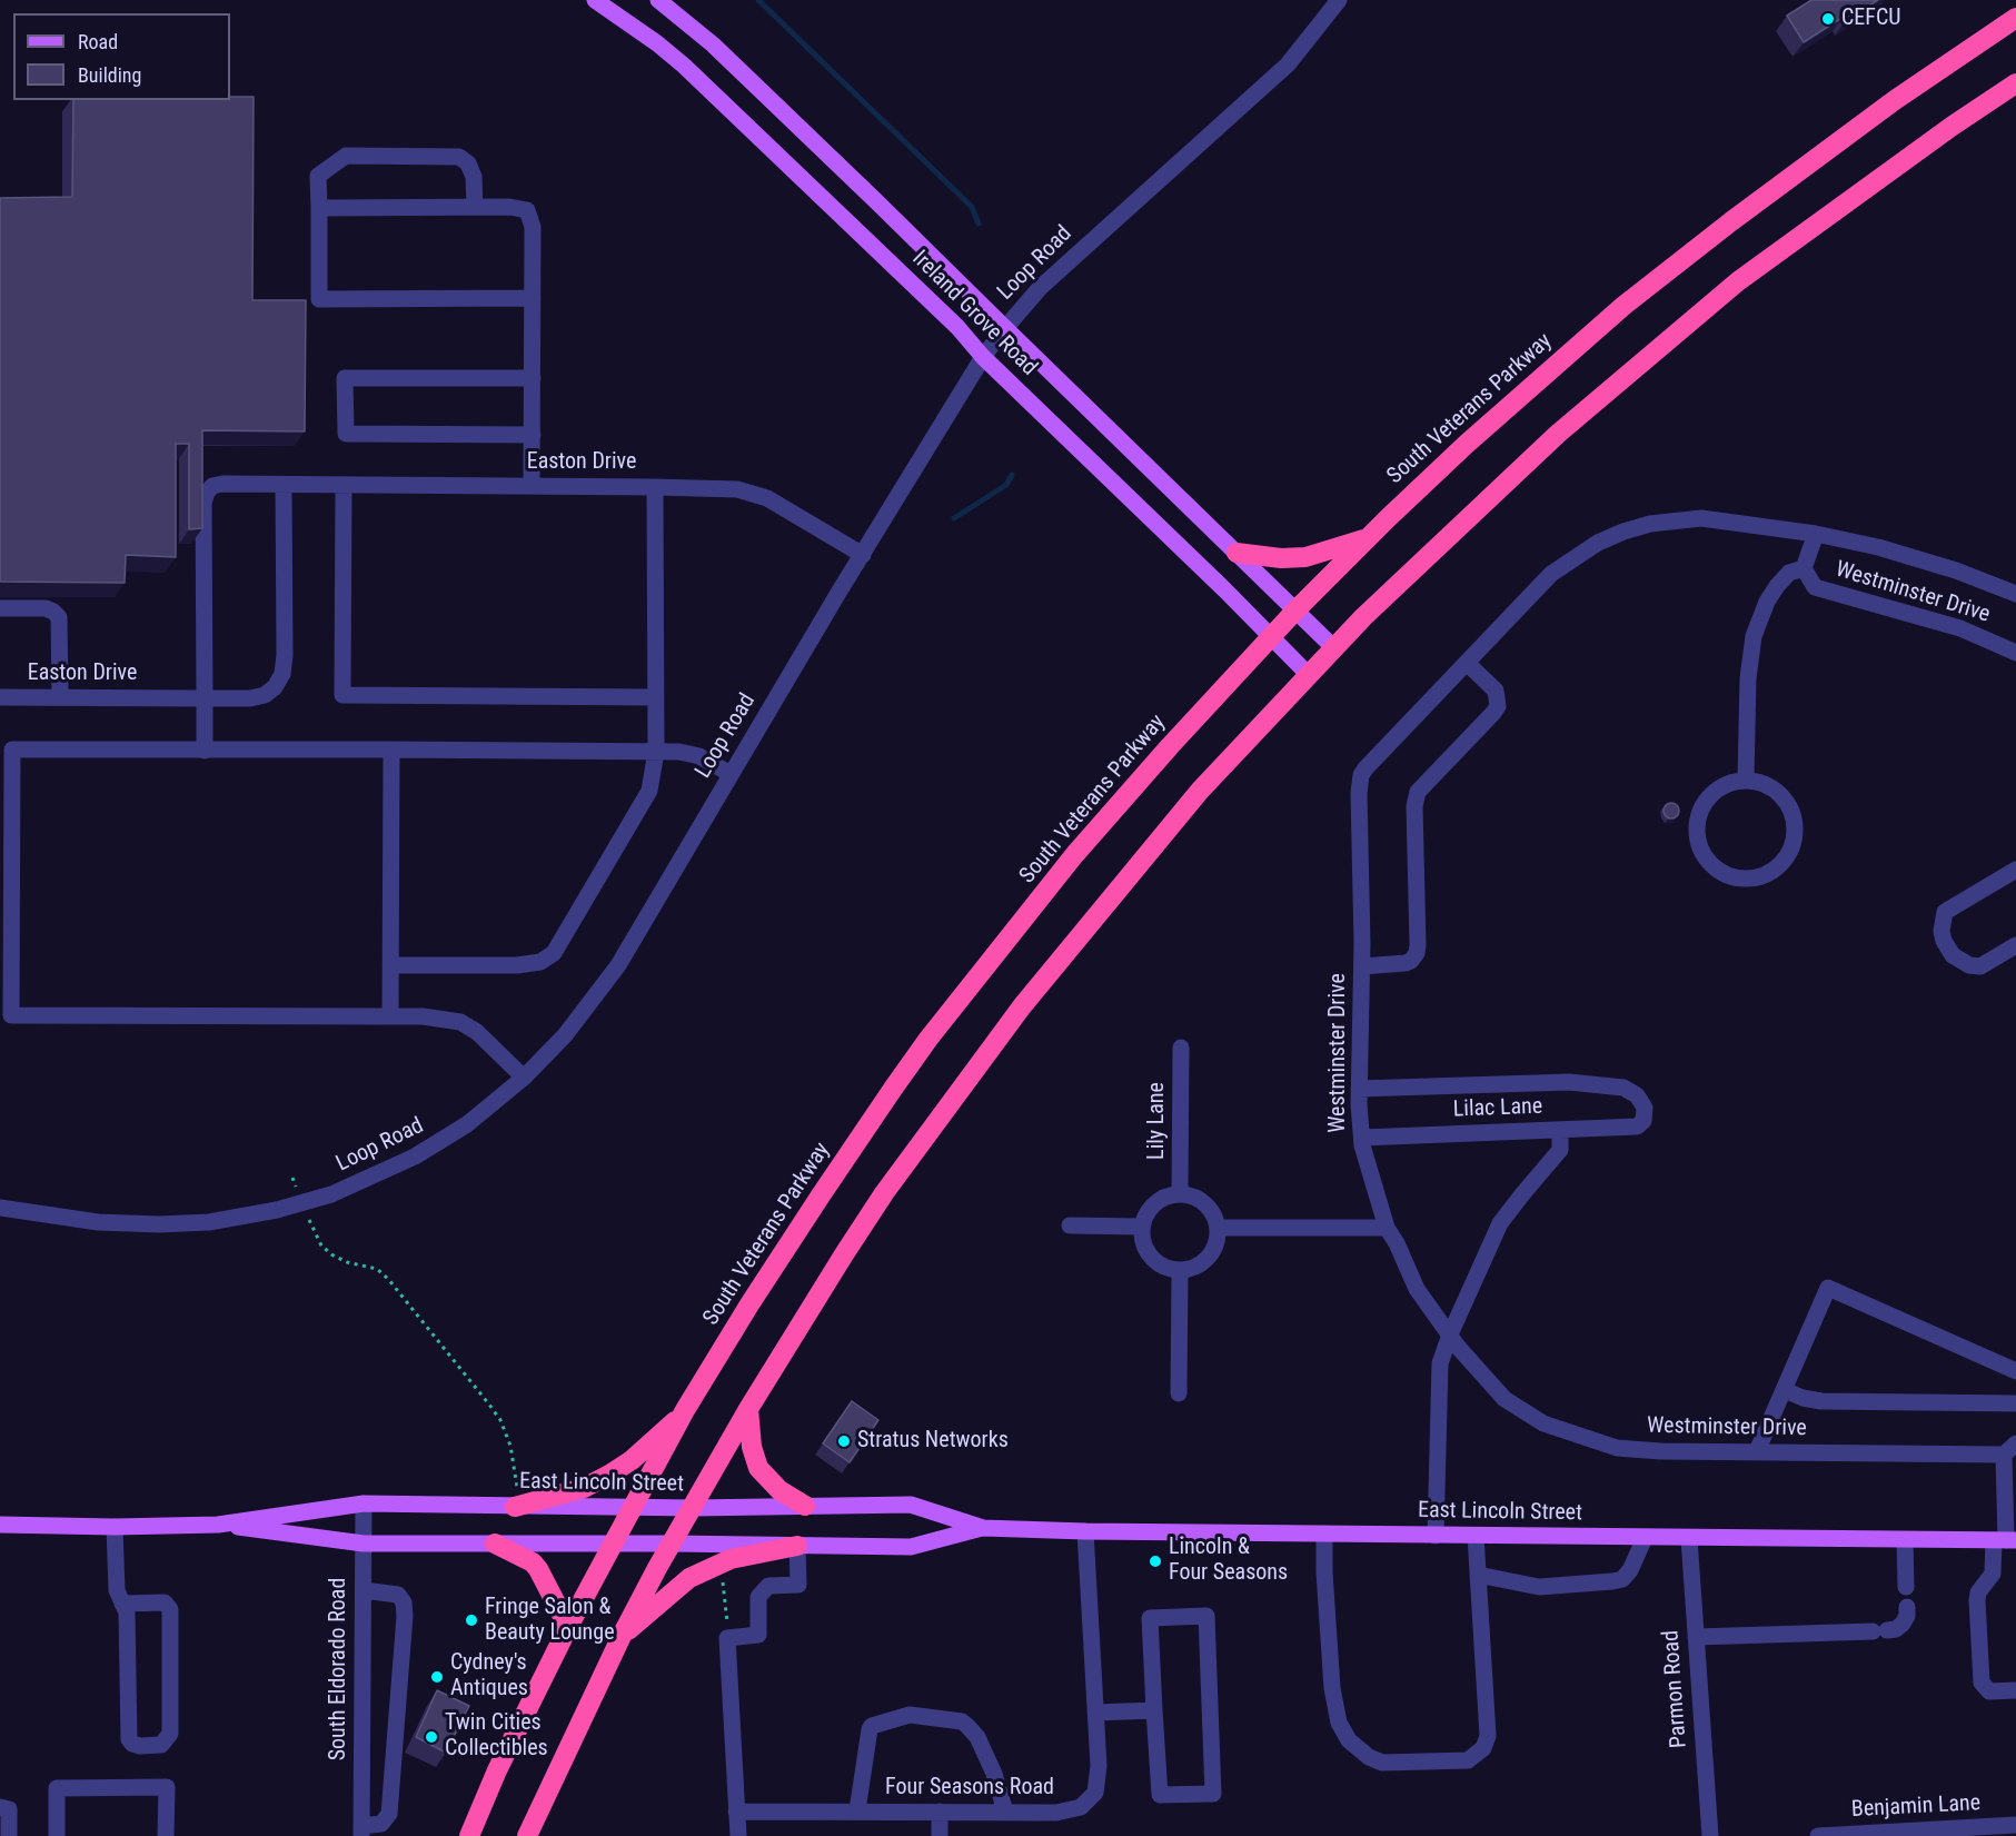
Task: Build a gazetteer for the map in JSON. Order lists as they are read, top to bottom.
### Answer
{
  "streets": {
    "highway": ["South Veterans Parkway"],
    "main road": ["Ireland Grove Road", "East Lincoln Street"],
    "street": [
      "Loop Road",
      "Easton Drive",
      "Westminster Drive",
      "Lilac Lane",
      "Lily Lane",
      "South Eldorado Road",
      "Parmon Road",
      "Four Seasons Road",
      "Benjamin Lane"
    ]
  },
  "crossings": [
    ["Loop Road", "Ireland Grove Road"],
    ["Loop Road", "Easton Drive"],
    ["Ireland Grove Road", "South Veterans Parkway"],
    ["South Veterans Parkway", "East Lincoln Street"],
    ["Westminster Drive", "Lilac Lane"],
    ["East Lincoln Street", "South Eldorado Road"],
    ["East Lincoln Street", "Parmon Road"],
    ["East Lincoln Street", "Four Seasons Road"]
  ],
  "places": [
    "CEFCU",
    "Stratus Networks",
    "Lincoln & Four Seasons",
    "Fringe Salon & Beauty Lounge",
    "Cydney's Antiques",
    "Twin Cities Collectibles"
  ],
  "legend": ["Road", "Building"]
}
